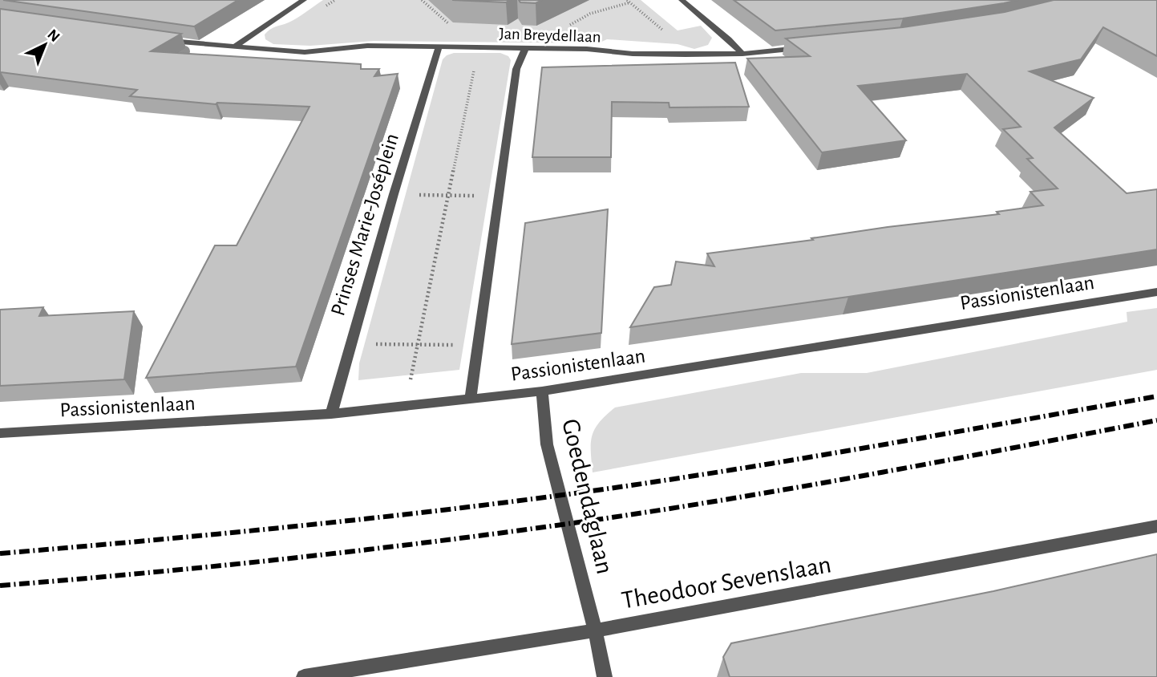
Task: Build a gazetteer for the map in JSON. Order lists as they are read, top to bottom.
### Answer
{
  "streets": {
    "street": [
      "Jan Breydellaan",
      "Prinses Marie-Joséplein",
      "Passionistenlaan",
      "Goedendaglaan",
      "Theodoor Sevenslaan"
    ]
  },
  "crossings": [
    ["Jan Breydellaan", "Prinses Marie-Joséplein"],
    ["Prinses Marie-Joséplein", "Passionistenlaan"],
    ["Passionistenlaan", "Goedendaglaan"],
    ["Goedendaglaan", "Theodoor Sevenslaan"]
  ],
  "north": "top right"
}
